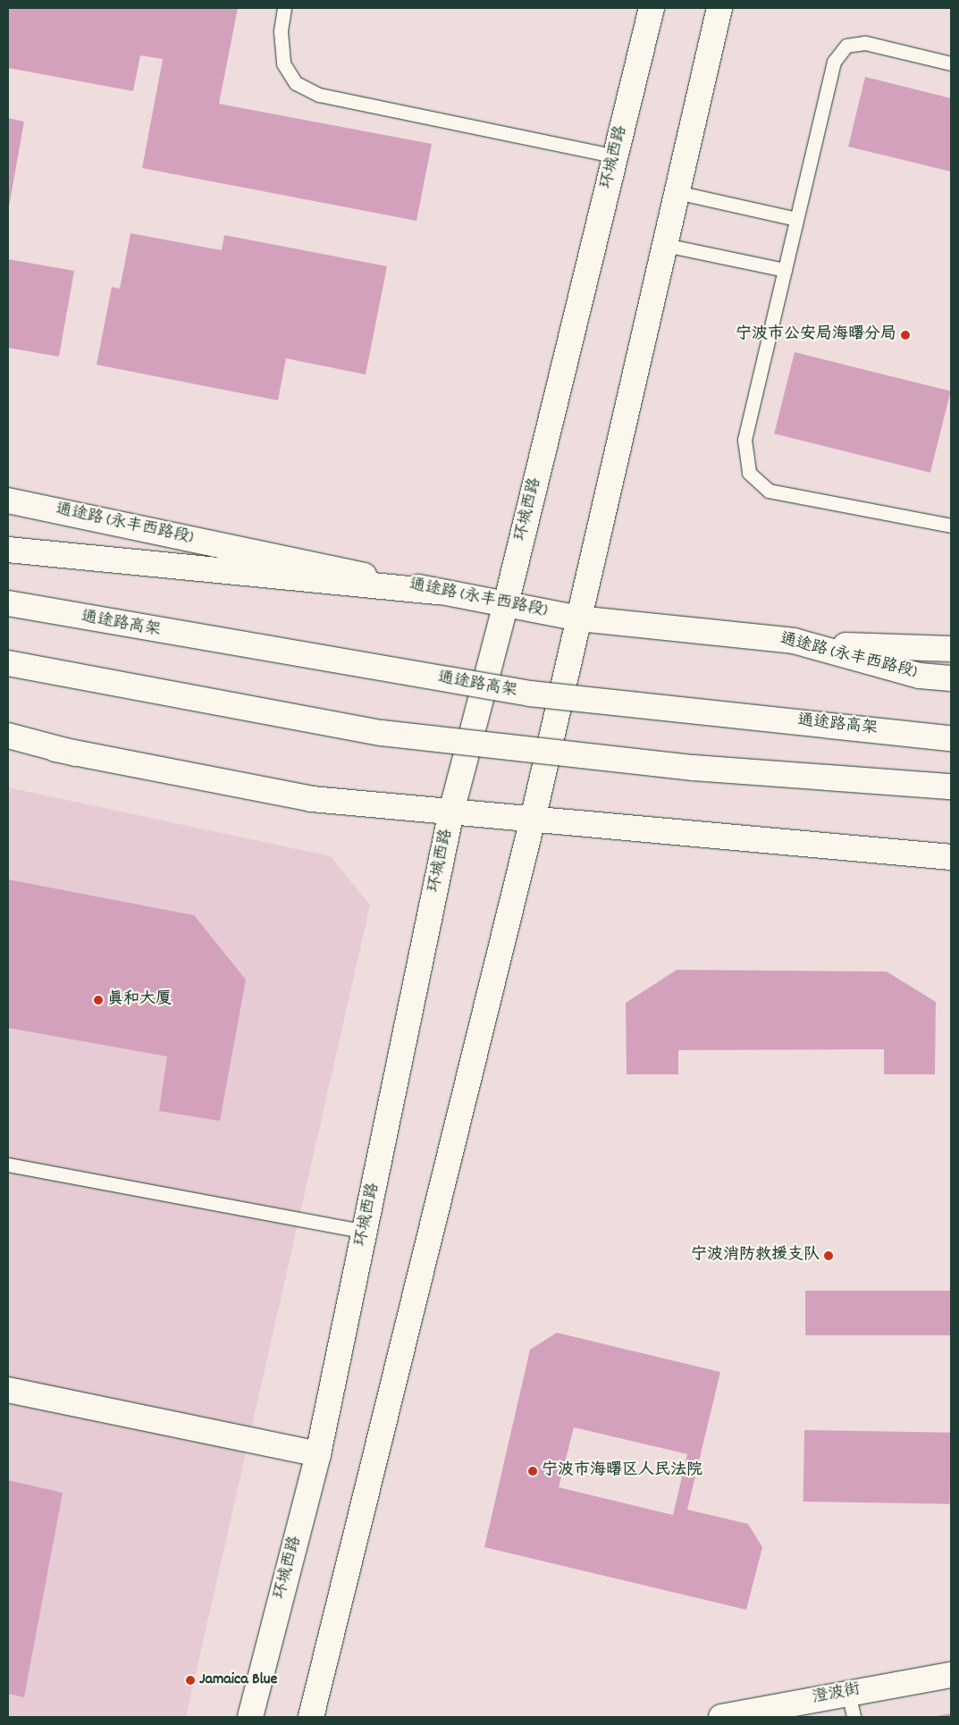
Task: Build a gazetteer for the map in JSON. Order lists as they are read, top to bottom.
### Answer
{
  "streets": {
    "main road": [
      "环城西路",
      "通途路 (永丰西路段)",
      "通途路高架",
      "澄波街"
    ]
  },
  "crossings": [
    ["环城西路", "通途路 (永丰西路段)"]
  ],
  "places": [
    "宁波市公安局海曙分局",
    "真和大厦",
    "宁波消防救援支队",
    "宁波市海曙区人民法院",
    "Jamaica Blue"
  ]
}
